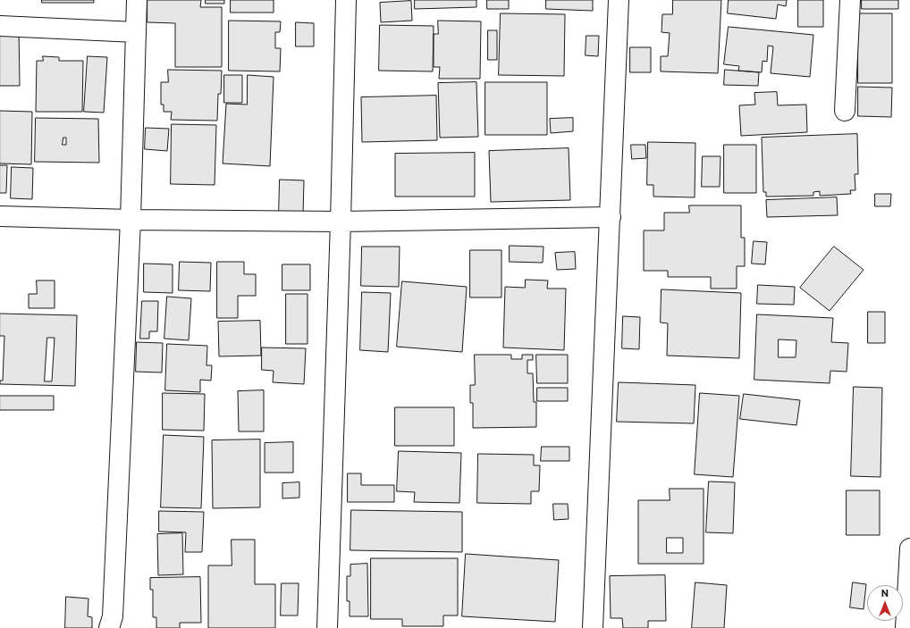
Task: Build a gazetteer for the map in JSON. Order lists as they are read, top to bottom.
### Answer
{
  "north": "top"
}
